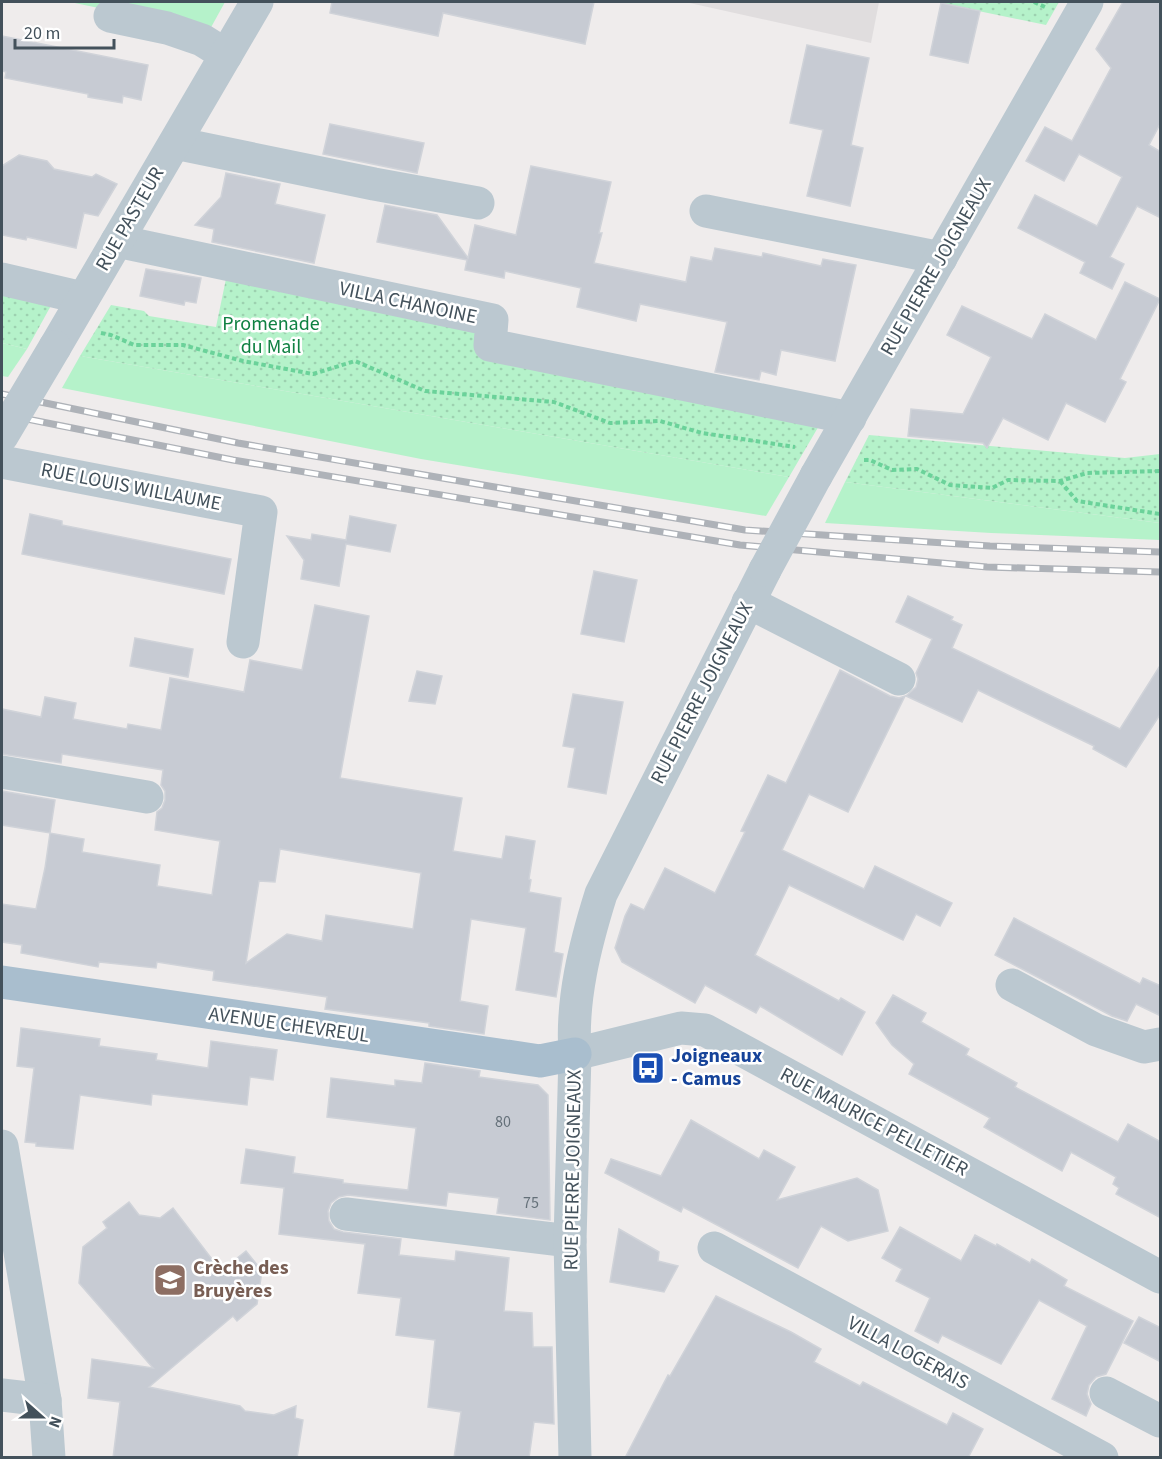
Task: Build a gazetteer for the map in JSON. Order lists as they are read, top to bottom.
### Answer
{
  "streets": {
    "main road": ["AVENUE CHEVREUL"],
    "street": [
      "RUE PASTEUR",
      "RUE PIERRE JOIGNEAUX",
      "VILLA CHANOINE",
      "RUE LOUIS WILLAUME",
      "RUE MAURICE PELLETIER",
      "VILLA LOGERAIS"
    ]
  },
  "crossings": [
    ["RUE PASTEUR", "VILLA CHANOINE"],
    ["RUE PIERRE JOIGNEAUX", "VILLA CHANOINE"],
    ["RUE PIERRE JOIGNEAUX", "AVENUE CHEVREUL"],
    ["RUE PIERRE JOIGNEAUX", "RUE MAURICE PELLETIER"],
    ["AVENUE CHEVREUL", "RUE MAURICE PELLETIER"]
  ],
  "parks": ["Promenade du Mail"],
  "places": {
    "bus stop": ["Joigneaux - Camus"],
    "school or university": ["Crèche des Bruyères"]
  },
  "house_numbers": ["80", "75"],
  "scale_bar": "20 m",
  "north": "right"
}
